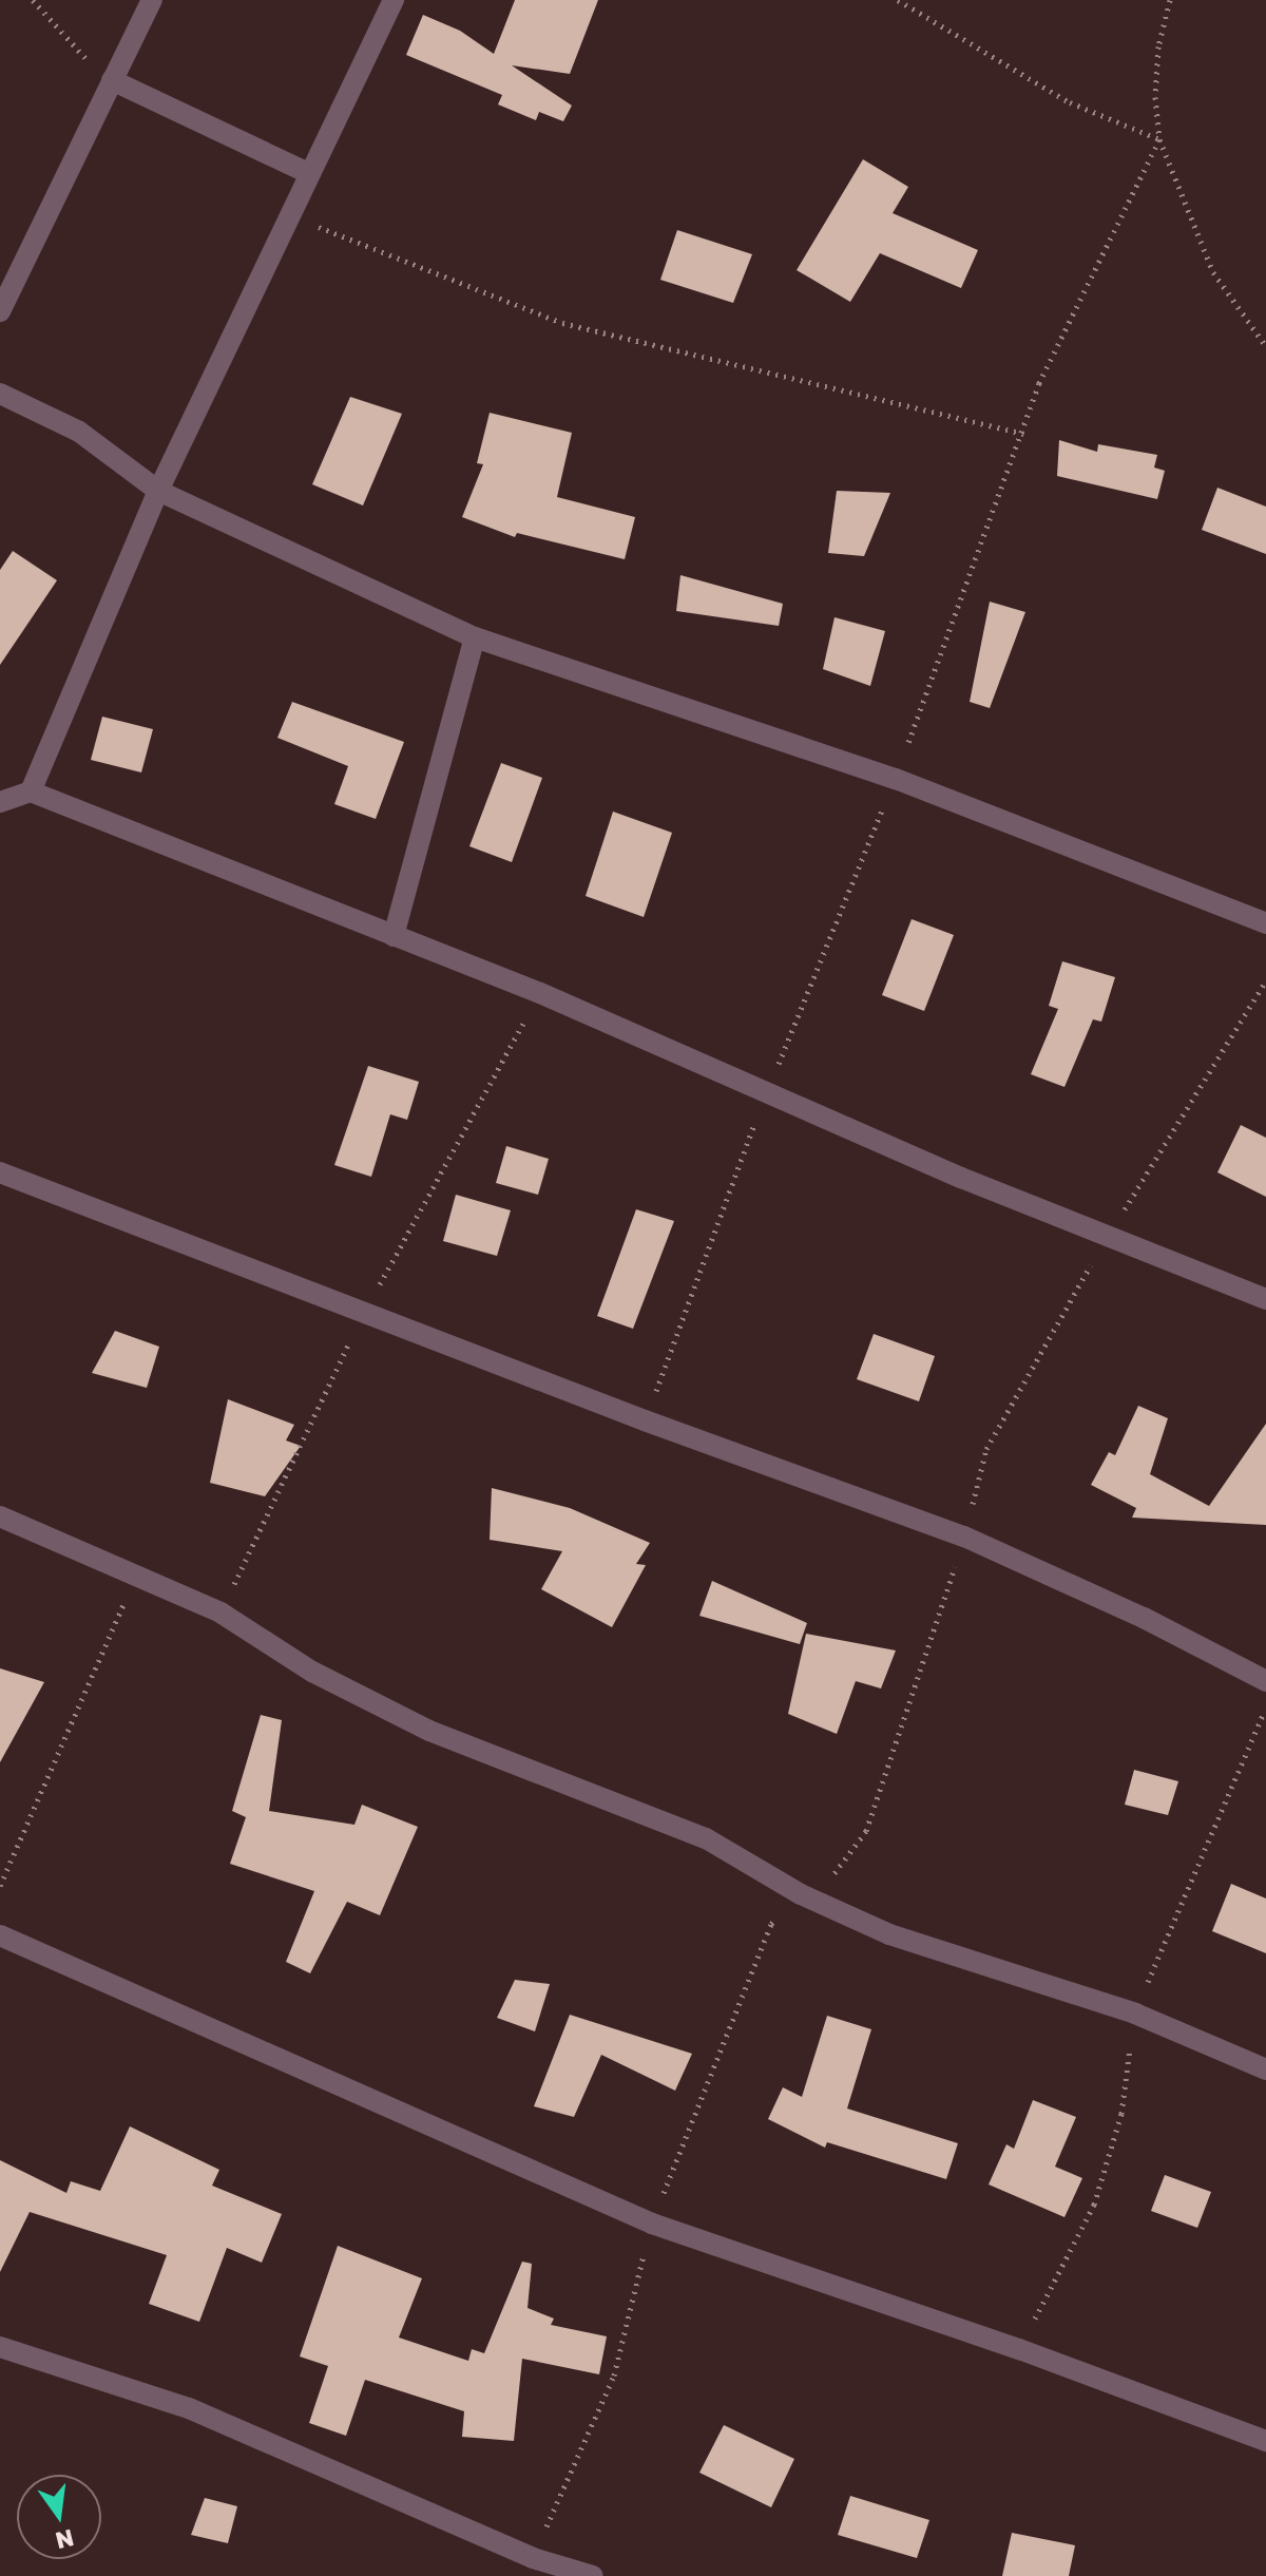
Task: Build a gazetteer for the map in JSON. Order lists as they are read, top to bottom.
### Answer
{
  "north": "bottom"
}
